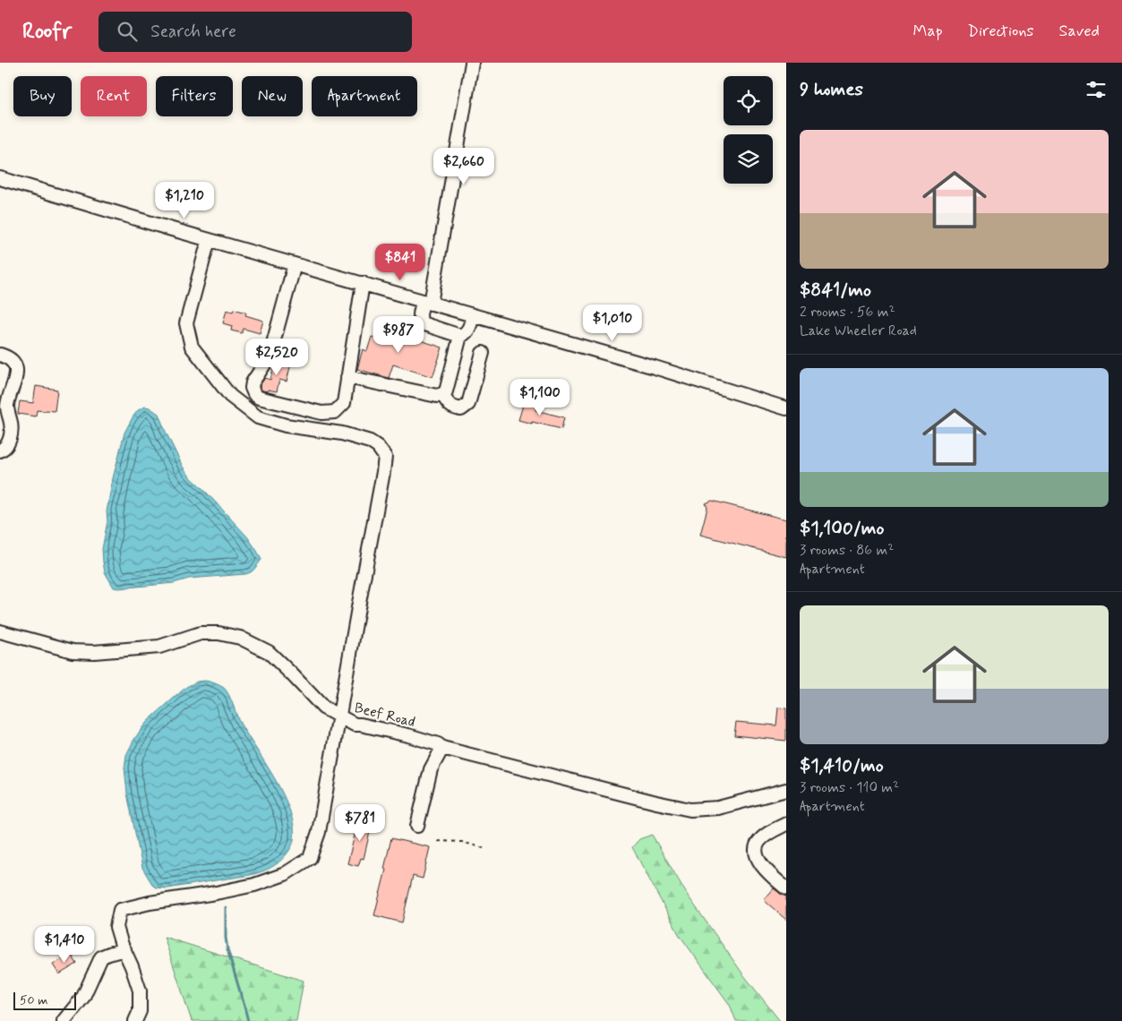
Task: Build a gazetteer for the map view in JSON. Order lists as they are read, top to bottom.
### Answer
{
  "streets": {
    "street": ["Beef Road"]
  },
  "scale_bar": "50 m",
  "page": {
    "header": "Roofr",
    "search": "Search here",
    "nav": ["Map", "Directions", "Saved"],
    "heading": "9 homes",
    "chip": [
      "Buy",
      "Rent",
      "Filters",
      "New",
      "Apartment"
    ],
    "list": [
      {
        "name": "$841/mo",
        "note": "2 rooms · 56 m² · Lake Wheeler Road"
      },
      {
        "name": "$1,100/mo",
        "note": "3 rooms · 86 m² · Apartment"
      },
      {
        "name": "$1,410/mo",
        "note": "3 rooms · 110 m² · Apartment"
      }
    ],
    "price": [
      "$2,660",
      "$1,210",
      "$841",
      "$1,010",
      "$987",
      "$2,520",
      "$1,100",
      "$781",
      "$1,410"
    ],
    "scale": "50 m"
  }
}
